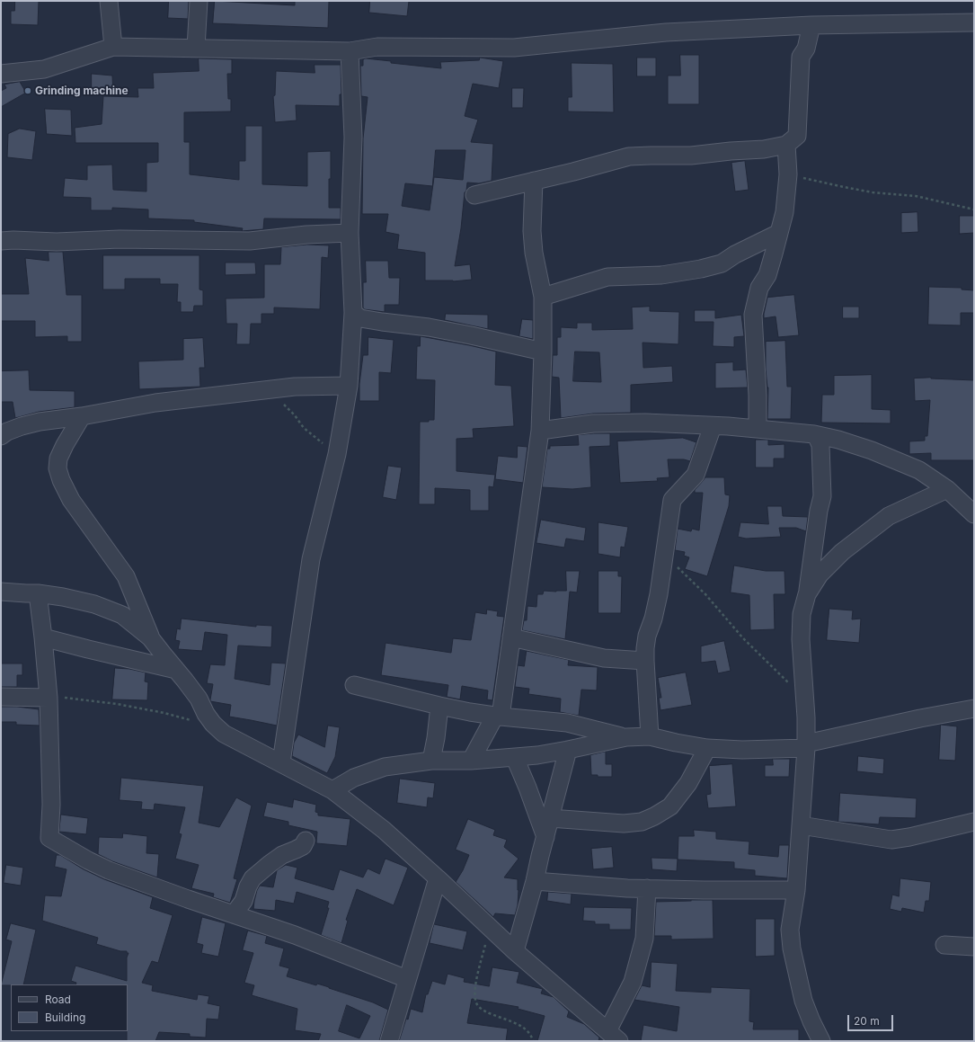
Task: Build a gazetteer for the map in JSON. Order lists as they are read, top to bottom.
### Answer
{
  "places": ["Grinding machine"],
  "legend": ["Road", "Building"],
  "scale_bar": "20 m"
}
